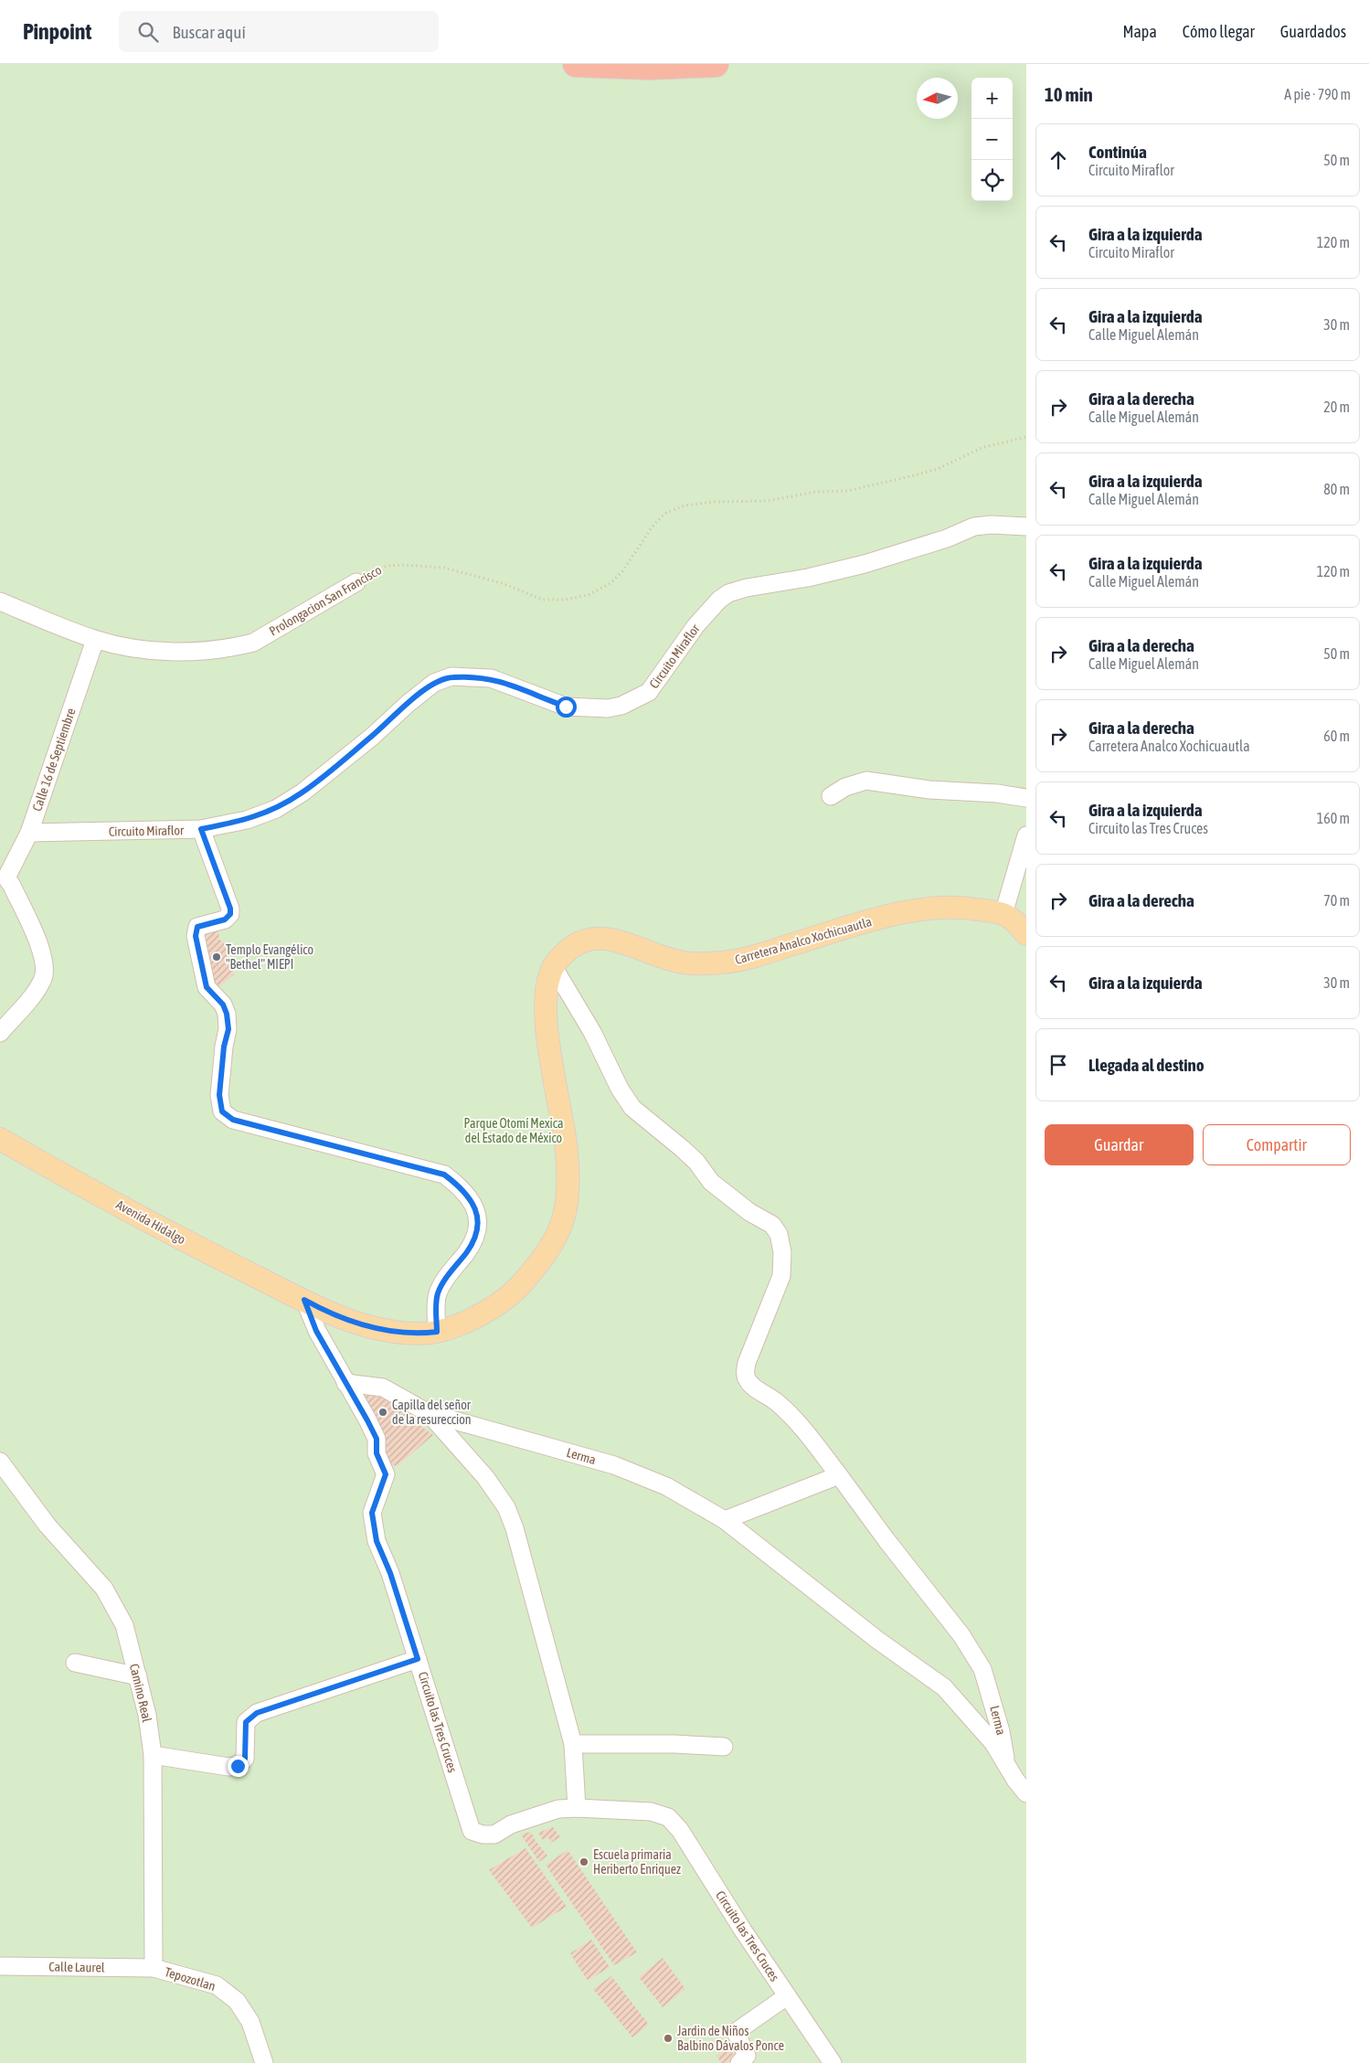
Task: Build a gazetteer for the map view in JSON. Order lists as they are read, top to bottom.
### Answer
{
  "streets": {
    "main road": ["Carretera Analco Xochicuautla", "Avenida Hidalgo"],
    "street": [
      "Prolongacion San Francisco",
      "Circuito Miraflor",
      "Calle 16 de Septiembre",
      "Lerma",
      "Camino Real",
      "Circuito las Tres Cruces",
      "Calle Laurel",
      "Tepozotlan"
    ]
  },
  "crossings": [
    ["Prolongacion San Francisco", "Calle 16 de Septiembre"],
    ["Circuito Miraflor", "Calle 16 de Septiembre"],
    ["Carretera Analco Xochicuautla", "Avenida Hidalgo"],
    ["Carretera Analco Xochicuautla", "Lerma"],
    ["Carretera Analco Xochicuautla", "Circuito las Tres Cruces"],
    ["Avenida Hidalgo", "Circuito las Tres Cruces"],
    ["Camino Real", "Calle Laurel"],
    ["Camino Real", "Tepozotlan"],
    ["Calle Laurel", "Tepozotlan"]
  ],
  "parks": ["Parque Otomí Mexica del Estado de México"],
  "places": [
    "Templo Evangélico \"Bethel\" MIEPI",
    "Capilla del señor de la resureccion",
    "Escuela primaria Heriberto Enriquez",
    "Jardin de Niños Balbino Dávalos Ponce"
  ],
  "north": "left",
  "page": {
    "header": "Pinpoint",
    "search": "Buscar aquí",
    "nav": ["Mapa", "Cómo llegar", "Guardados"],
    "heading": ["10 min", "A pie · 790 m"],
    "map_buttons": ["+", "−"],
    "list": [
      ["Continúa", "Circuito Miraflor", "50 m"],
      ["Gira a la izquierda", "Circuito Miraflor", "120 m"],
      ["Gira a la izquierda", "Calle Miguel Alemán", "30 m"],
      ["Gira a la derecha", "Calle Miguel Alemán", "20 m"],
      ["Gira a la izquierda", "Calle Miguel Alemán", "80 m"],
      ["Gira a la izquierda", "Calle Miguel Alemán", "120 m"],
      ["Gira a la derecha", "Calle Miguel Alemán", "50 m"],
      ["Gira a la derecha", "Carretera Analco Xochicuautla", "60 m"],
      ["Gira a la izquierda", "Circuito las Tres Cruces", "160 m"],
      ["Gira a la derecha", "70 m"],
      ["Gira a la izquierda", "30 m"],
      "Llegada al destino"
    ],
    "buttons": ["Guardar", "Compartir"]
  }
}
